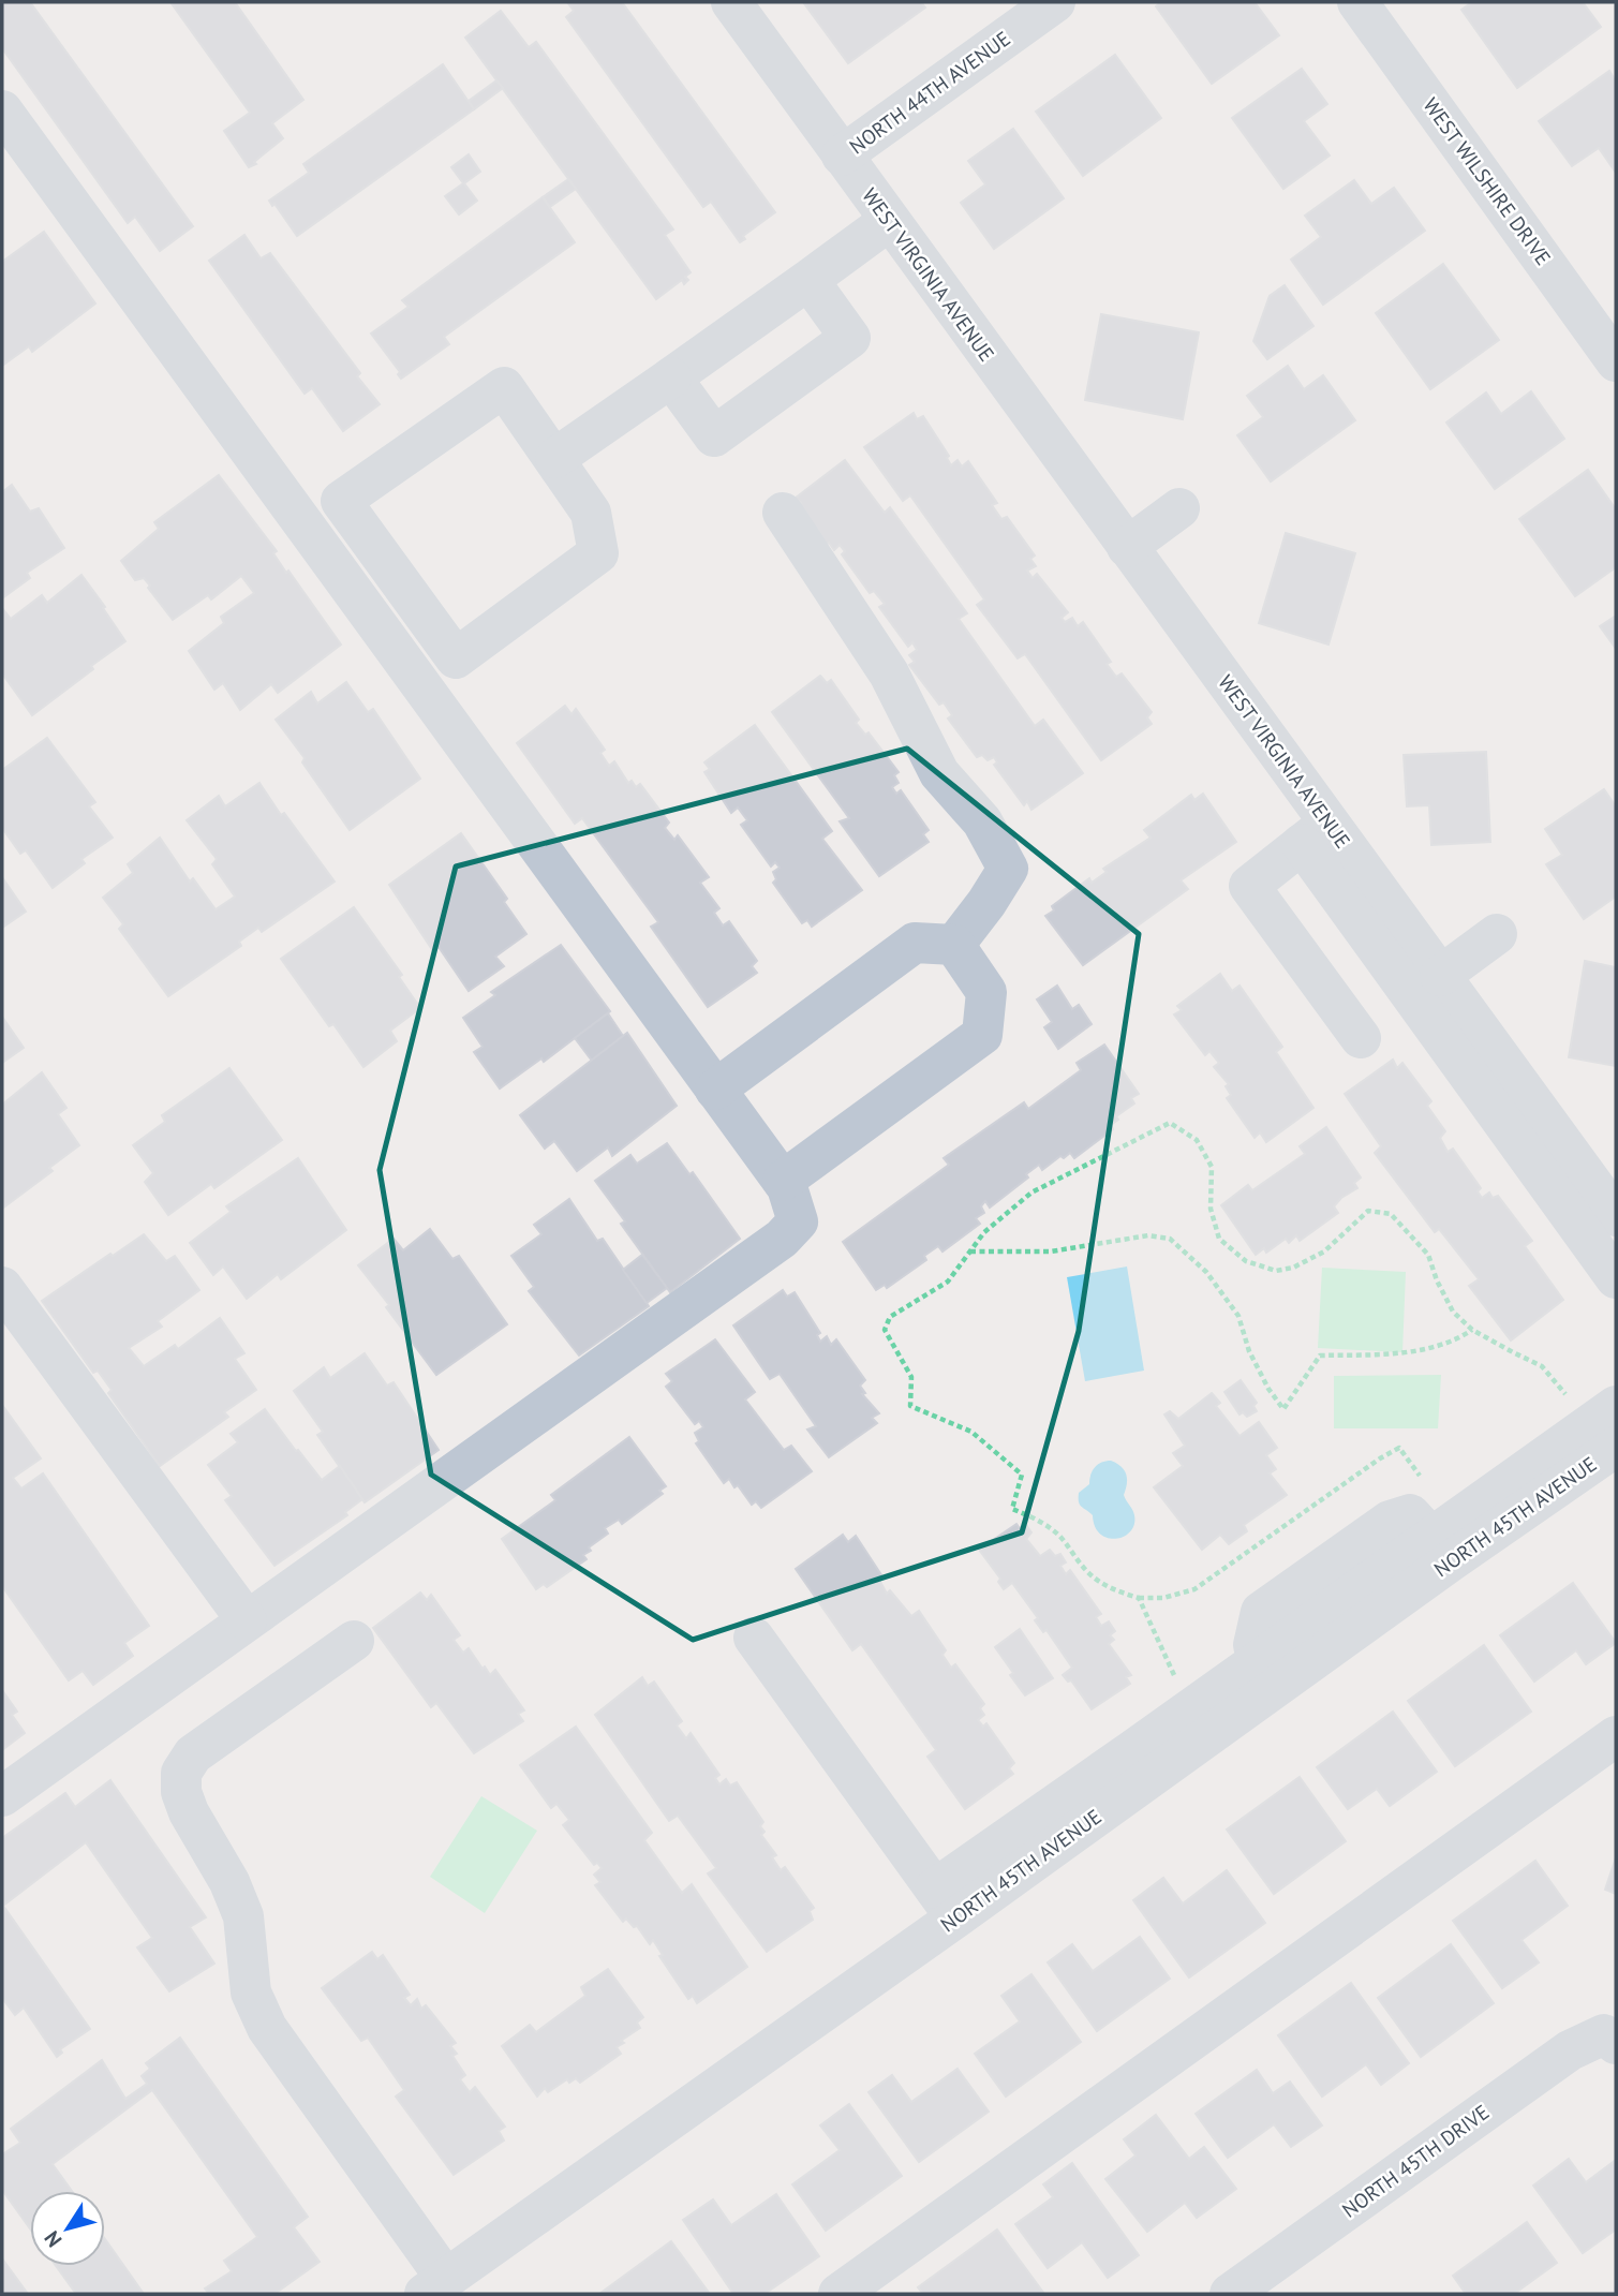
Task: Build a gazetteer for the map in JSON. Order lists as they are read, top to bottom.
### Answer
{
  "streets": {
    "street": [
      "NORTH 44TH AVENUE",
      "WEST WILSHIRE DRIVE",
      "WEST VIRGINIA AVENUE",
      "NORTH 45TH AVENUE",
      "NORTH 45TH DRIVE"
    ]
  },
  "crossings": [
    ["NORTH 44TH AVENUE", "WEST VIRGINIA AVENUE"]
  ],
  "north": "bottom left"
}
